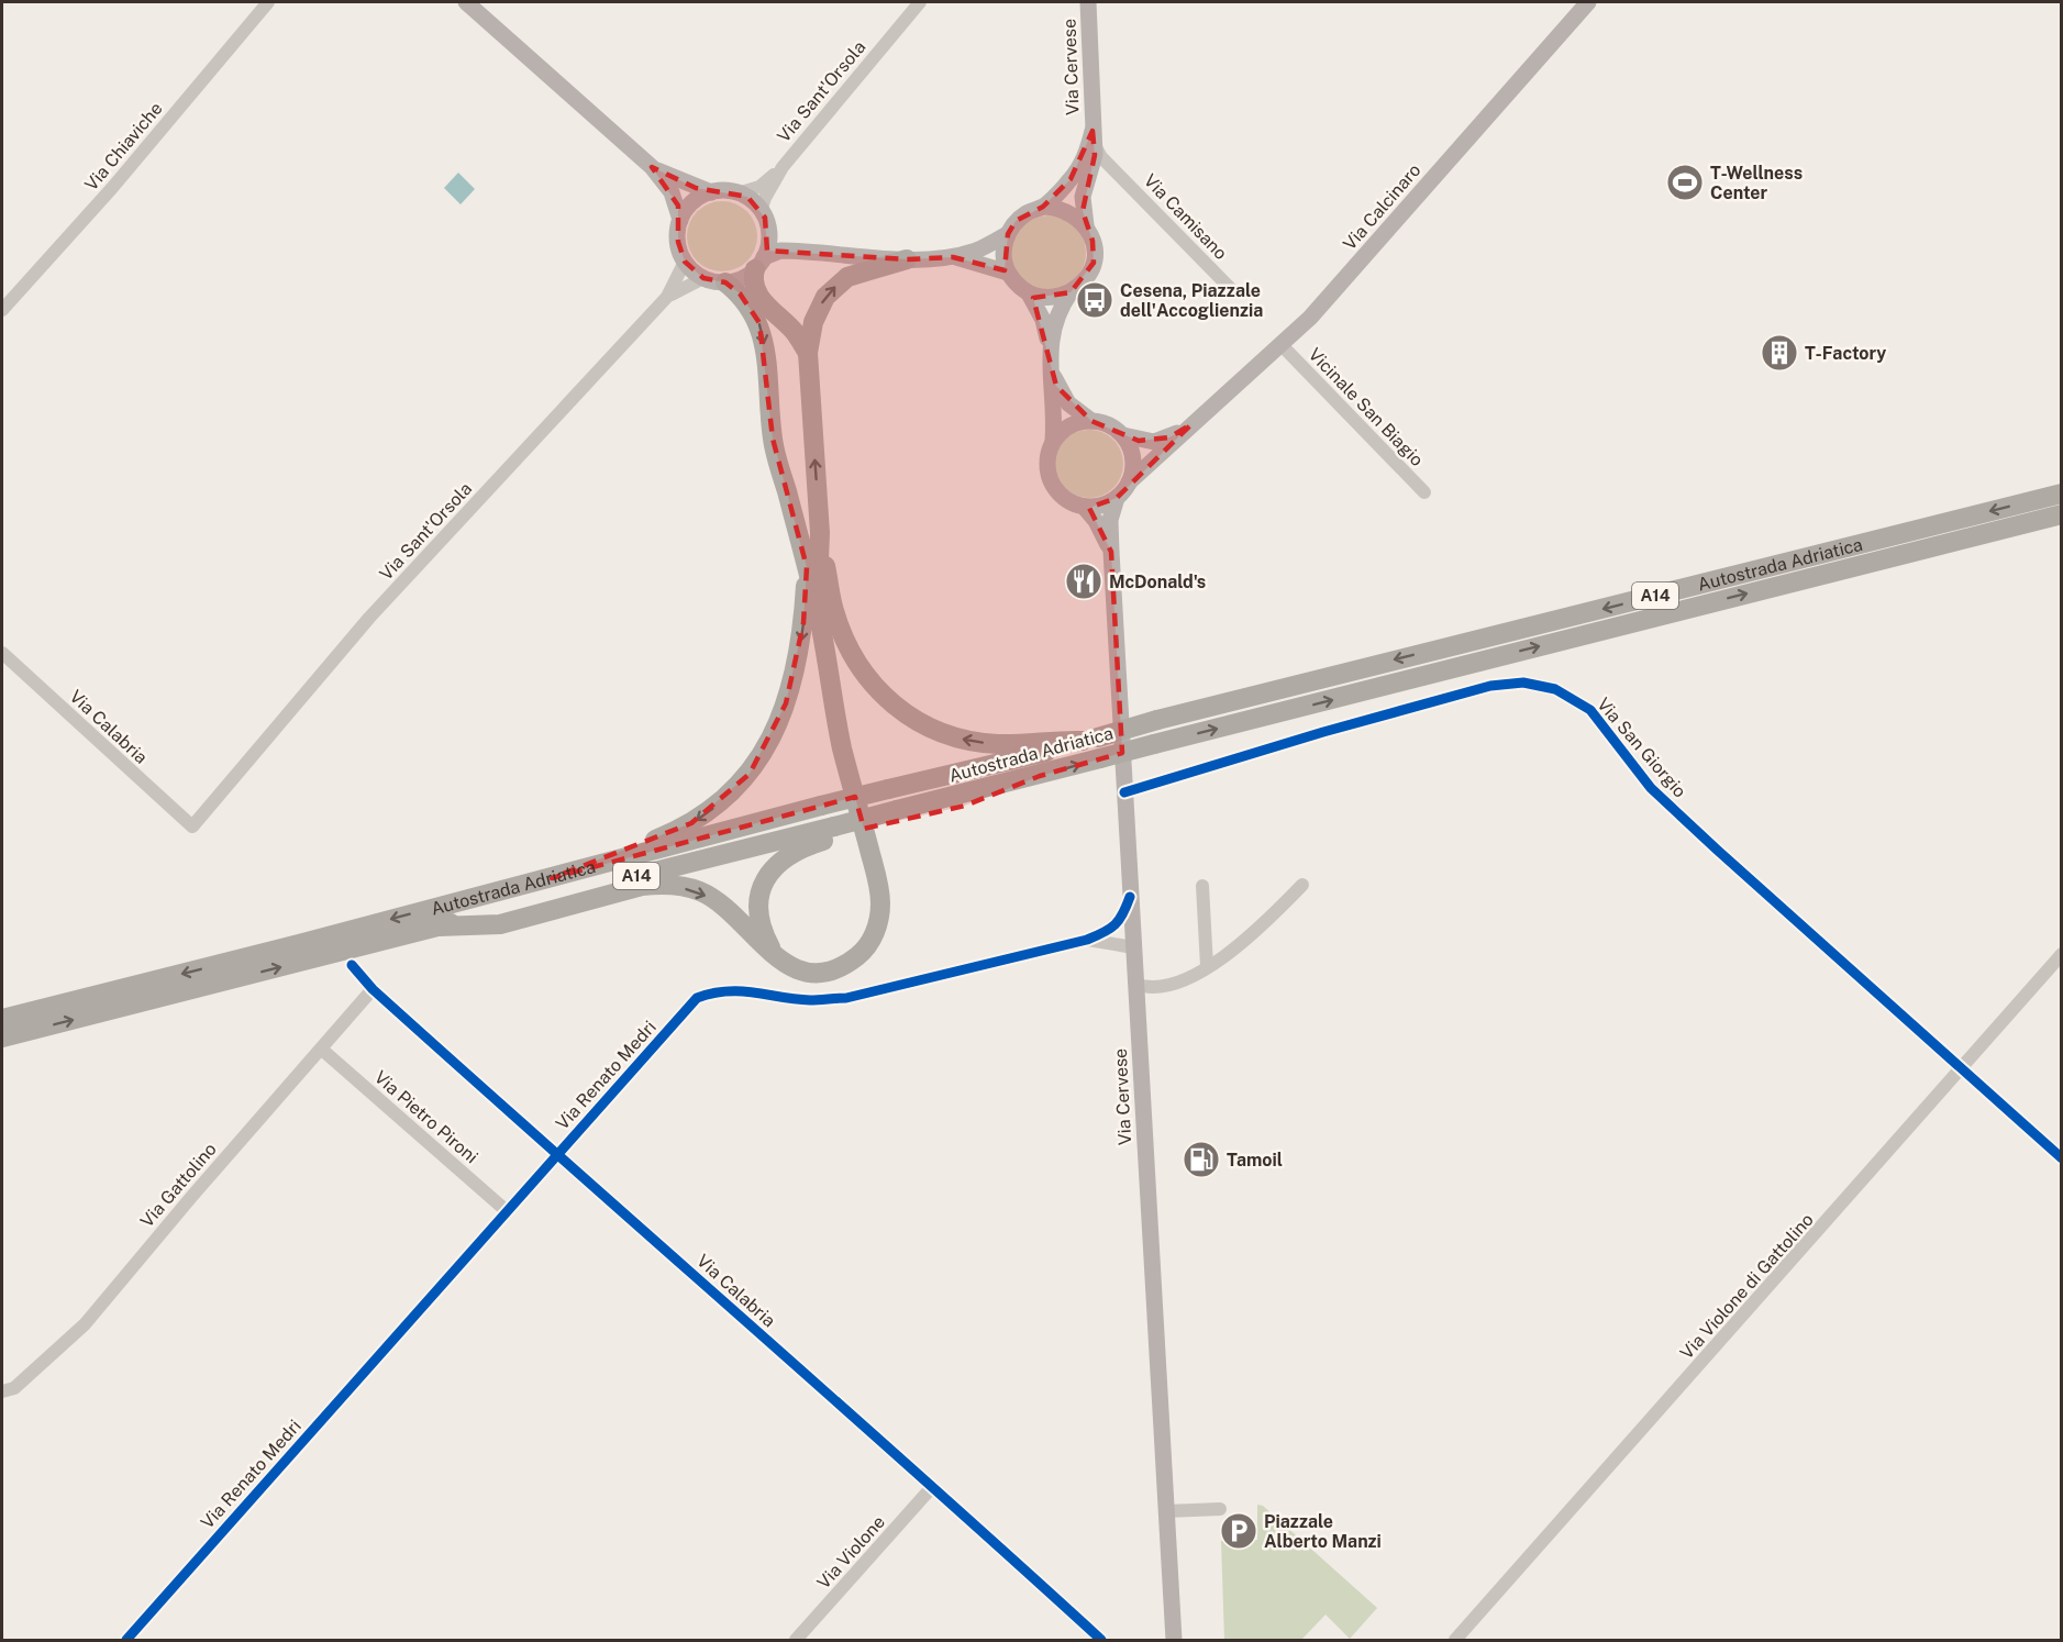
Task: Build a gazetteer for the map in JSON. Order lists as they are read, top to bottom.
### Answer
{
  "streets": {
    "highway": ["Autostrada Adriatica", "A14"],
    "main road": ["Via Cervese", "Via Calcinaro"],
    "street": [
      "Via Sant'Orsola",
      "Via Chiaviche",
      "Via Camisano",
      "Vicinale San Biagio",
      "Via Calabria",
      "Via San Giorgio",
      "Via Renato Medri",
      "Via Pietro Pironi",
      "Via Gattolino",
      "Via Violone di Gattolino",
      "Via Violone"
    ]
  },
  "crossings": [
    ["Via Cervese", "Via Calcinaro"],
    ["Via Cervese", "Via Camisano"],
    ["Via Cervese", "Via San Giorgio"],
    ["Via Cervese", "Via Renato Medri"],
    ["Via Sant'Orsola", "Via Calabria"],
    ["Via Calcinaro", "Vicinale San Biagio"],
    ["Via Calabria", "Via Renato Medri"],
    ["Via Calabria", "Via Gattolino"],
    ["Via Calabria", "Via Violone"],
    ["Via San Giorgio", "Via Violone di Gattolino"],
    ["Via Renato Medri", "Via Pietro Pironi"],
    ["Via Pietro Pironi", "Via Gattolino"]
  ],
  "places": {
    "sports": ["T-Wellness Center"],
    "bus stop": ["Cesena, Piazzale dell'Accoglienzia"],
    "building": ["T-Factory"],
    "restaurant": ["McDonald's"],
    "fuel station": ["Tamoil"],
    "parking": ["Piazzale Alberto Manzi"]
  }
}
